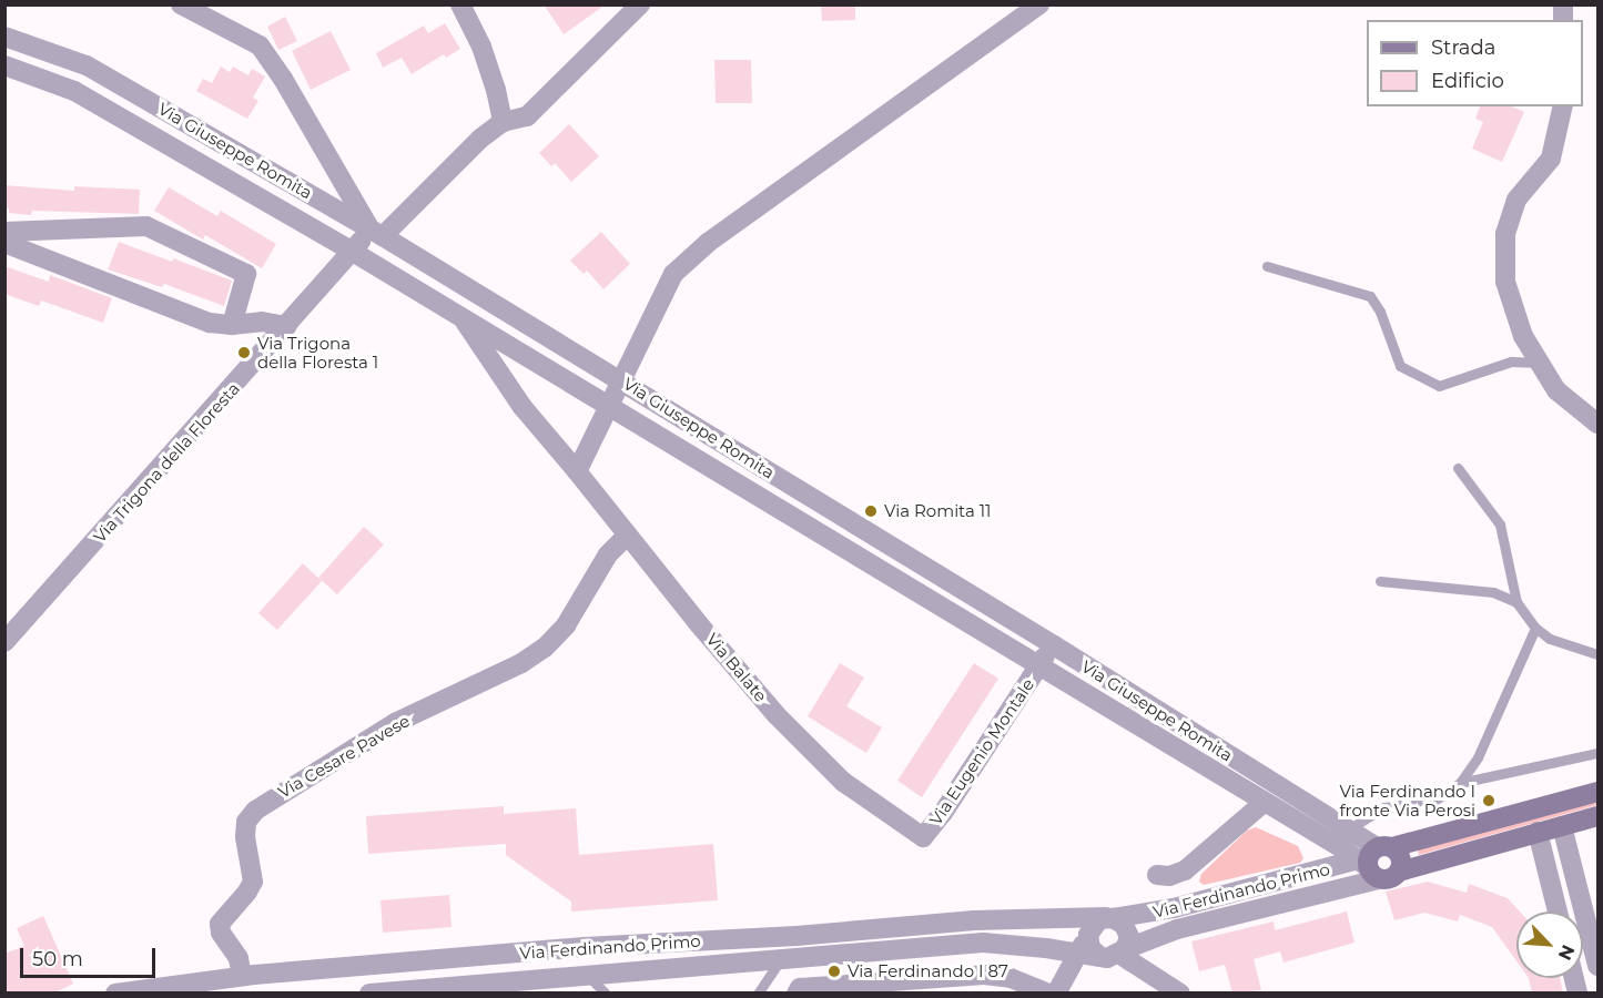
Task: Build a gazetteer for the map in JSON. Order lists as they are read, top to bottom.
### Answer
{
  "streets": {
    "street": [
      "Via Giuseppe Romita",
      "Via Trigona della Floresta",
      "Via Balate",
      "Via Eugenio Montale",
      "Via Cesare Pavese",
      "Via Ferdinando Primo"
    ]
  },
  "crossings": [
    ["Via Giuseppe Romita", "Via Trigona della Floresta"],
    ["Via Giuseppe Romita", "Via Balate"],
    ["Via Giuseppe Romita", "Via Eugenio Montale"],
    ["Via Giuseppe Romita", "Via Ferdinando Primo"],
    ["Via Balate", "Via Eugenio Montale"],
    ["Via Balate", "Via Cesare Pavese"],
    ["Via Cesare Pavese", "Via Ferdinando Primo"]
  ],
  "places": [
    "Via Trigona della Floresta 1",
    "Via Romita 11",
    "Via Ferdinando I fronte Via Perosi",
    "Via Ferdinando I 87"
  ],
  "legend": ["Strada", "Edificio"],
  "scale_bar": "50 m",
  "north": "bottom right"
}
